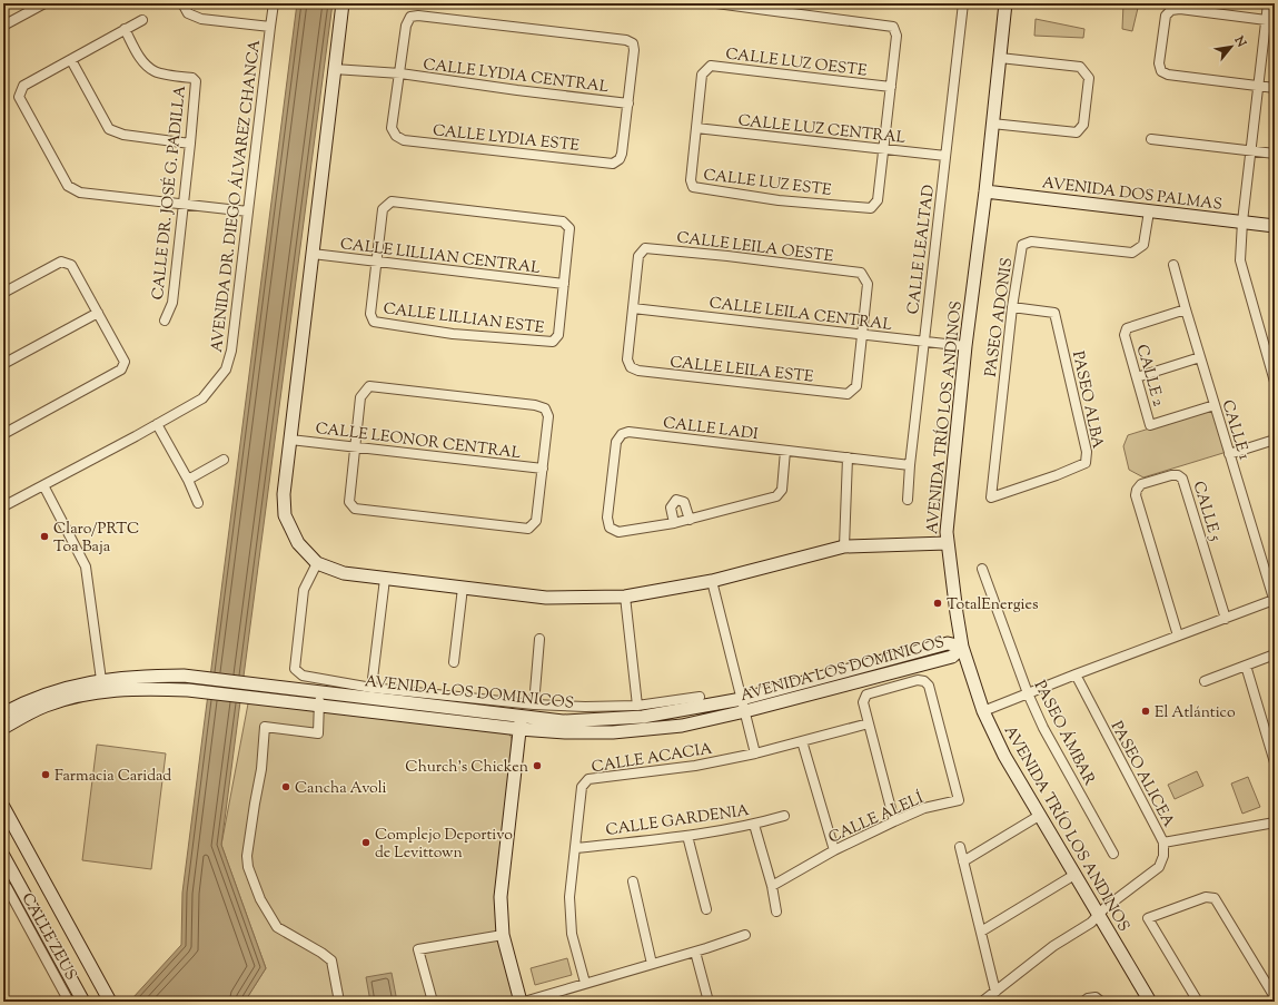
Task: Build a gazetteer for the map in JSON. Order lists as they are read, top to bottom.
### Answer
{
  "streets": {
    "street": [
      "CALLE LUZ OESTE",
      "CALLE LYDIA CENTRAL",
      "CALLE LUZ CENTRAL",
      "CALLE LYDIA ESTE",
      "CALLE LUZ ESTE",
      "CALLE DR. JOSÉ G. PADILLA",
      "AVENIDA DOS PALMAS",
      "AVENIDA DR. DIEGO ÁLVAREZ CHANCA",
      "CALLE LEILA OESTE",
      "CALLE LEALTAD",
      "CALLE LILLIAN CENTRAL",
      "CALLE LEILA CENTRAL",
      "CALLE LILLIAN ESTE",
      "PASEO ADONIS",
      "CALLE LEILA ESTE",
      "CALLE 2",
      "PASEO ALBA",
      "AVENIDA TRÍO LOS ANDINOS",
      "CALLE LADI",
      "CALLE 1",
      "CALLE LEONOR CENTRAL",
      "CALLE 5",
      "AVENIDA LOS DOMINICOS",
      "PASEO ÁMBAR",
      "CALLE ACACIA",
      "PASEO ALICEA",
      "CALLE ALELÍ",
      "CALLE GARDENIA",
      "CALLE ZEUS"
    ]
  },
  "crossings": [
    ["CALLE LUZ OESTE", "CALLE LUZ CENTRAL"],
    ["CALLE LUZ OESTE", "CALLE LUZ ESTE"],
    ["CALLE LYDIA CENTRAL", "CALLE LYDIA ESTE"],
    ["CALLE LUZ CENTRAL", "CALLE LUZ ESTE"],
    ["CALLE LUZ CENTRAL", "CALLE LEALTAD"],
    ["AVENIDA DOS PALMAS", "PASEO ADONIS"],
    ["AVENIDA DOS PALMAS", "AVENIDA TRÍO LOS ANDINOS"],
    ["CALLE LEILA OESTE", "CALLE LEILA CENTRAL"],
    ["CALLE LEILA OESTE", "CALLE LEILA ESTE"],
    ["CALLE LEALTAD", "CALLE LEILA CENTRAL"],
    ["CALLE LEALTAD", "CALLE LADI"],
    ["CALLE LILLIAN CENTRAL", "CALLE LILLIAN ESTE"],
    ["CALLE LEILA CENTRAL", "CALLE LEILA ESTE"],
    ["CALLE LEILA CENTRAL", "AVENIDA TRÍO LOS ANDINOS"],
    ["PASEO ADONIS", "PASEO ALBA"],
    ["CALLE 2", "CALLE 1"],
    ["AVENIDA TRÍO LOS ANDINOS", "AVENIDA LOS DOMINICOS"],
    ["AVENIDA TRÍO LOS ANDINOS", "PASEO ALICEA"],
    ["CALLE ACACIA", "CALLE ALELÍ"],
    ["CALLE ACACIA", "CALLE GARDENIA"]
  ],
  "places": [
    "Claro/PRTC Toa Baja",
    "TotalEnergies",
    "El Atlántico",
    "Church's Chicken",
    "Farmacia Caridad",
    "Cancha Avoli",
    "Complejo Deportivo de Levittown"
  ],
  "north": "top right"
}
